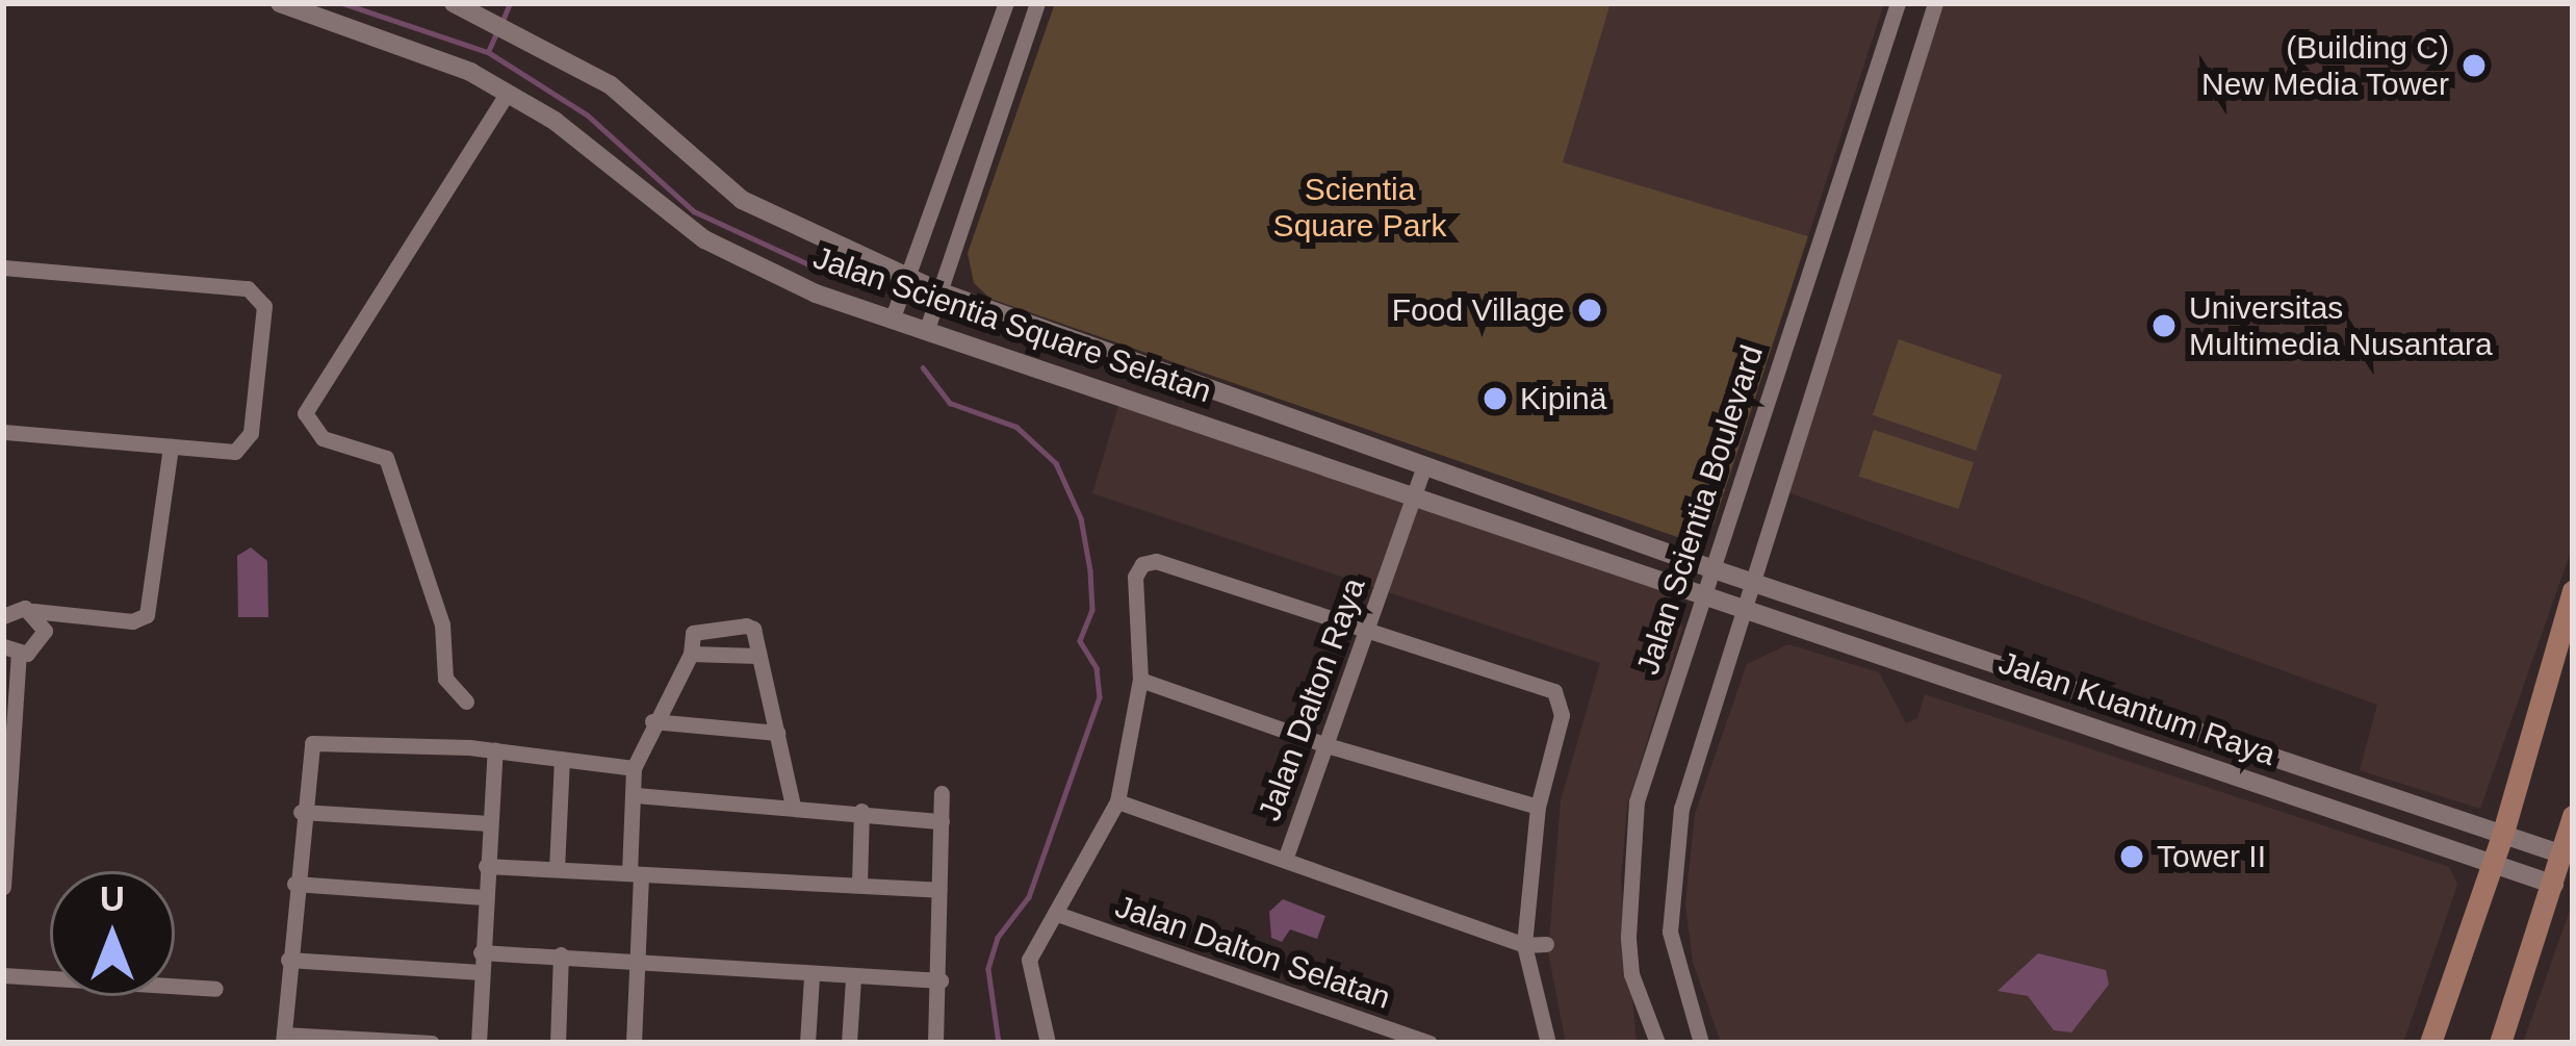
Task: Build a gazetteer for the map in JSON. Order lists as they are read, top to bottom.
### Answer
{
  "streets": {
    "street": [
      "Jalan Scientia Square Selatan",
      "Jalan Scientia Boulevard",
      "Jalan Dalton Raya",
      "Jalan Kuantum Raya",
      "Jalan Dalton Selatan"
    ]
  },
  "crossings": [
    ["Jalan Scientia Square Selatan", "Jalan Scientia Boulevard"],
    ["Jalan Scientia Square Selatan", "Jalan Dalton Raya"],
    ["Jalan Scientia Square Selatan", "Jalan Kuantum Raya"],
    ["Jalan Scientia Boulevard", "Jalan Kuantum Raya"]
  ],
  "parks": ["Scientia Square Park"],
  "places": [
    "(Building C) New Media Tower",
    "Food Village",
    "Universitas Multimedia Nusantara",
    "Kipinä",
    "Tower II"
  ],
  "north": "top"
}
